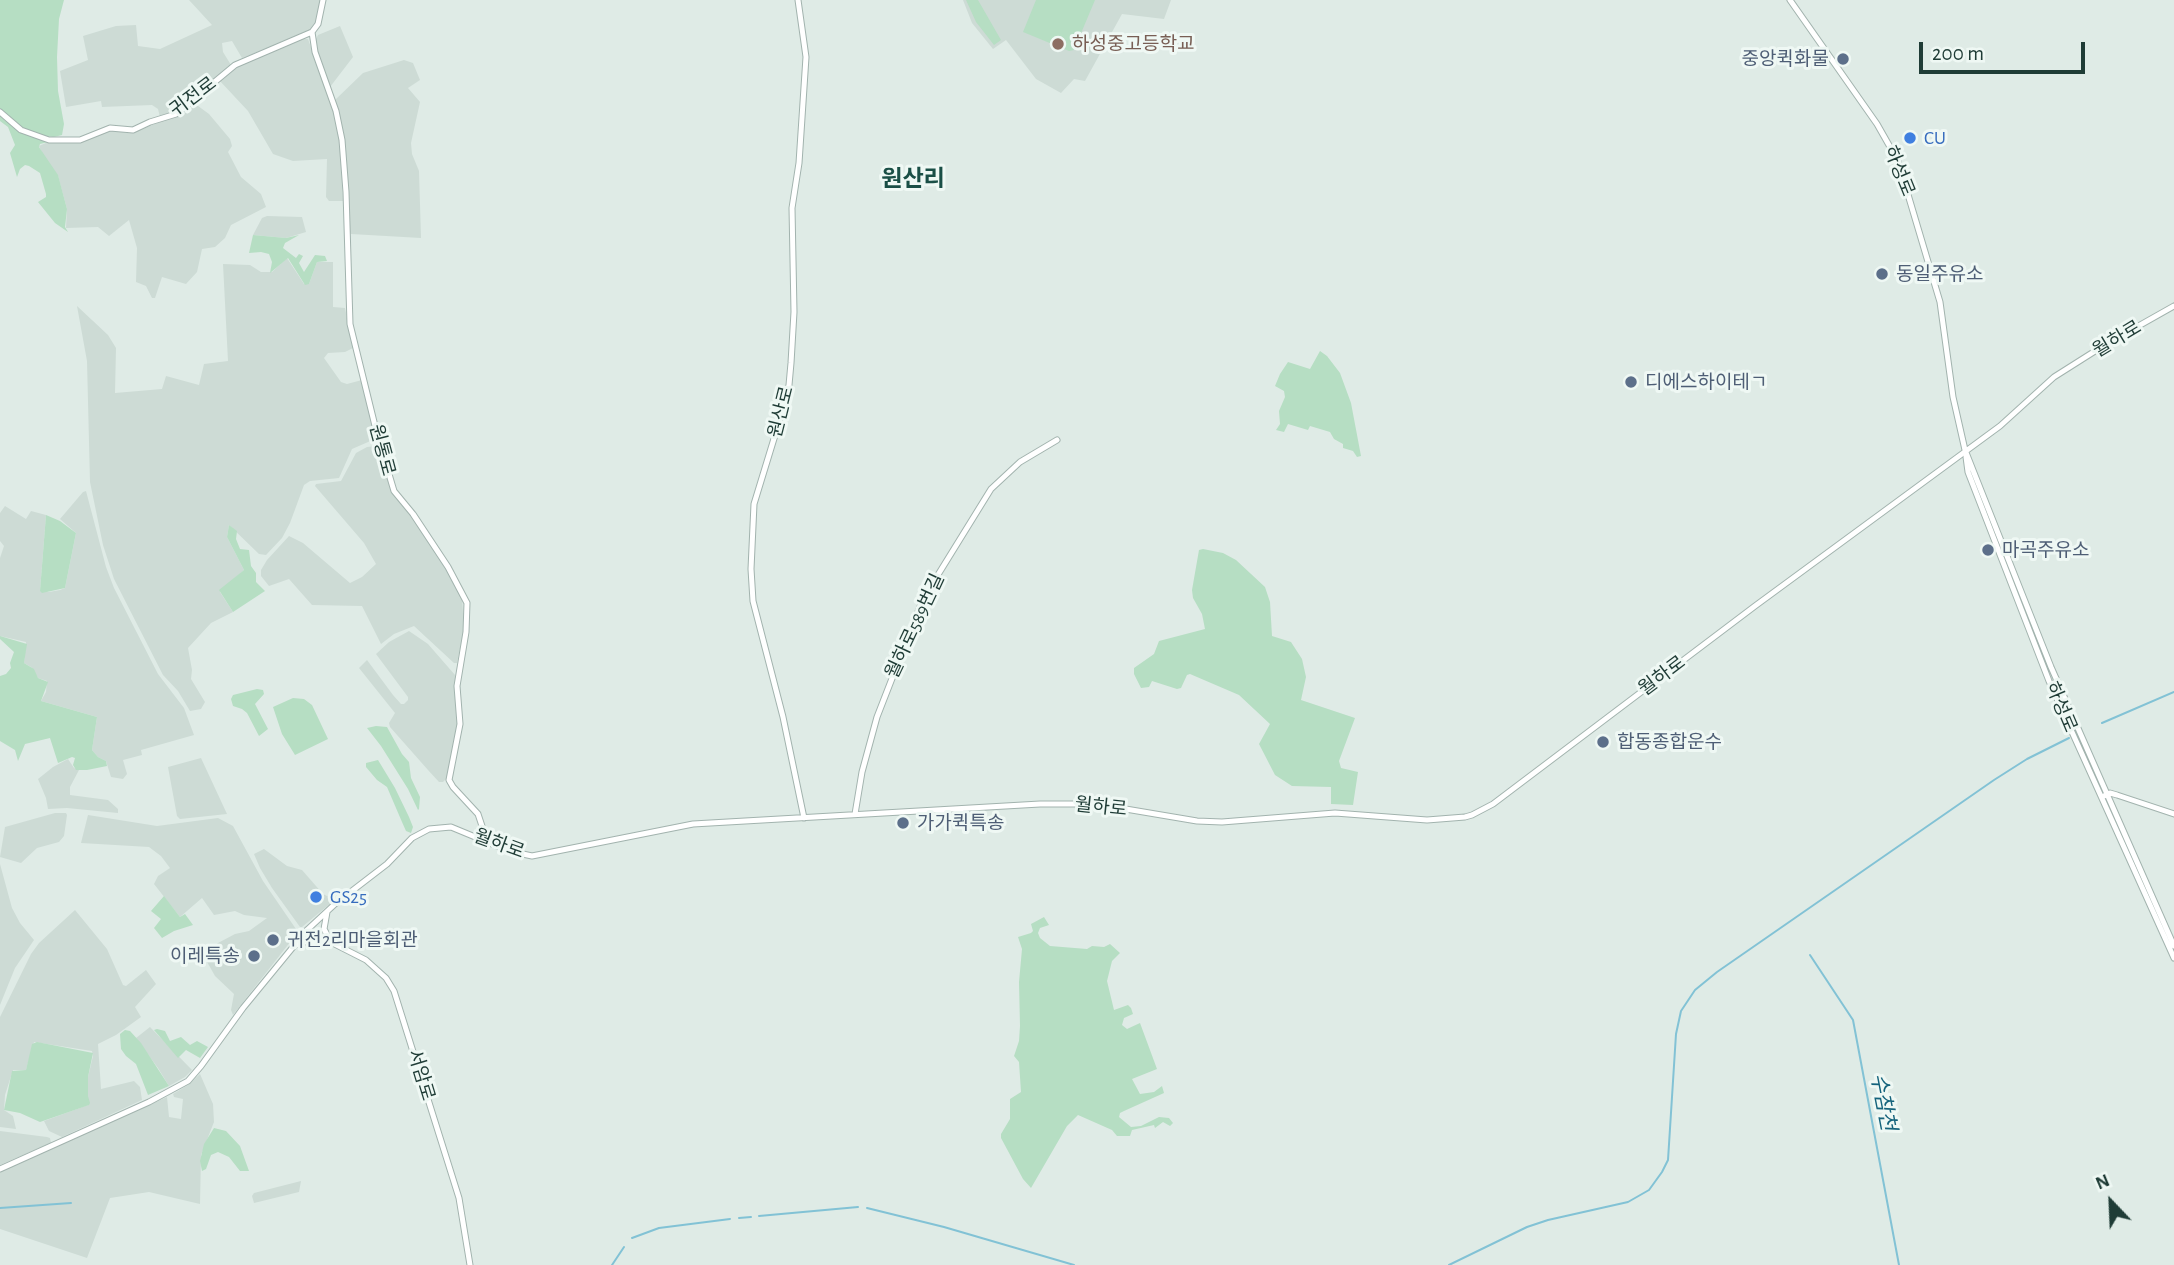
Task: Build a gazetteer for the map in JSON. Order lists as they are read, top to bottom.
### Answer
{
  "streets": {
    "street": [
      "귀전로",
      "하성로",
      "월하로",
      "원산로",
      "원통로",
      "월하로589번길",
      "서암로"
    ]
  },
  "crossings": [
    ["귀전로", "원통로"],
    ["하성로", "월하로"],
    ["월하로", "원산로"],
    ["월하로", "원통로"],
    ["월하로", "월하로589번길"],
    ["월하로", "서암로"]
  ],
  "districts": ["원산리"],
  "water": ["수참천"],
  "places": [
    "하성중고등학교",
    "중앙퀵화물",
    "CU",
    "동일주유소",
    "디에스하이테ㄱ",
    "마곡주유소",
    "합동종합운수",
    "가가퀵특송",
    "GS25",
    "귀전2리마을회관",
    "이레특송"
  ],
  "scale_bar": "200 m",
  "north": "top left"
}
